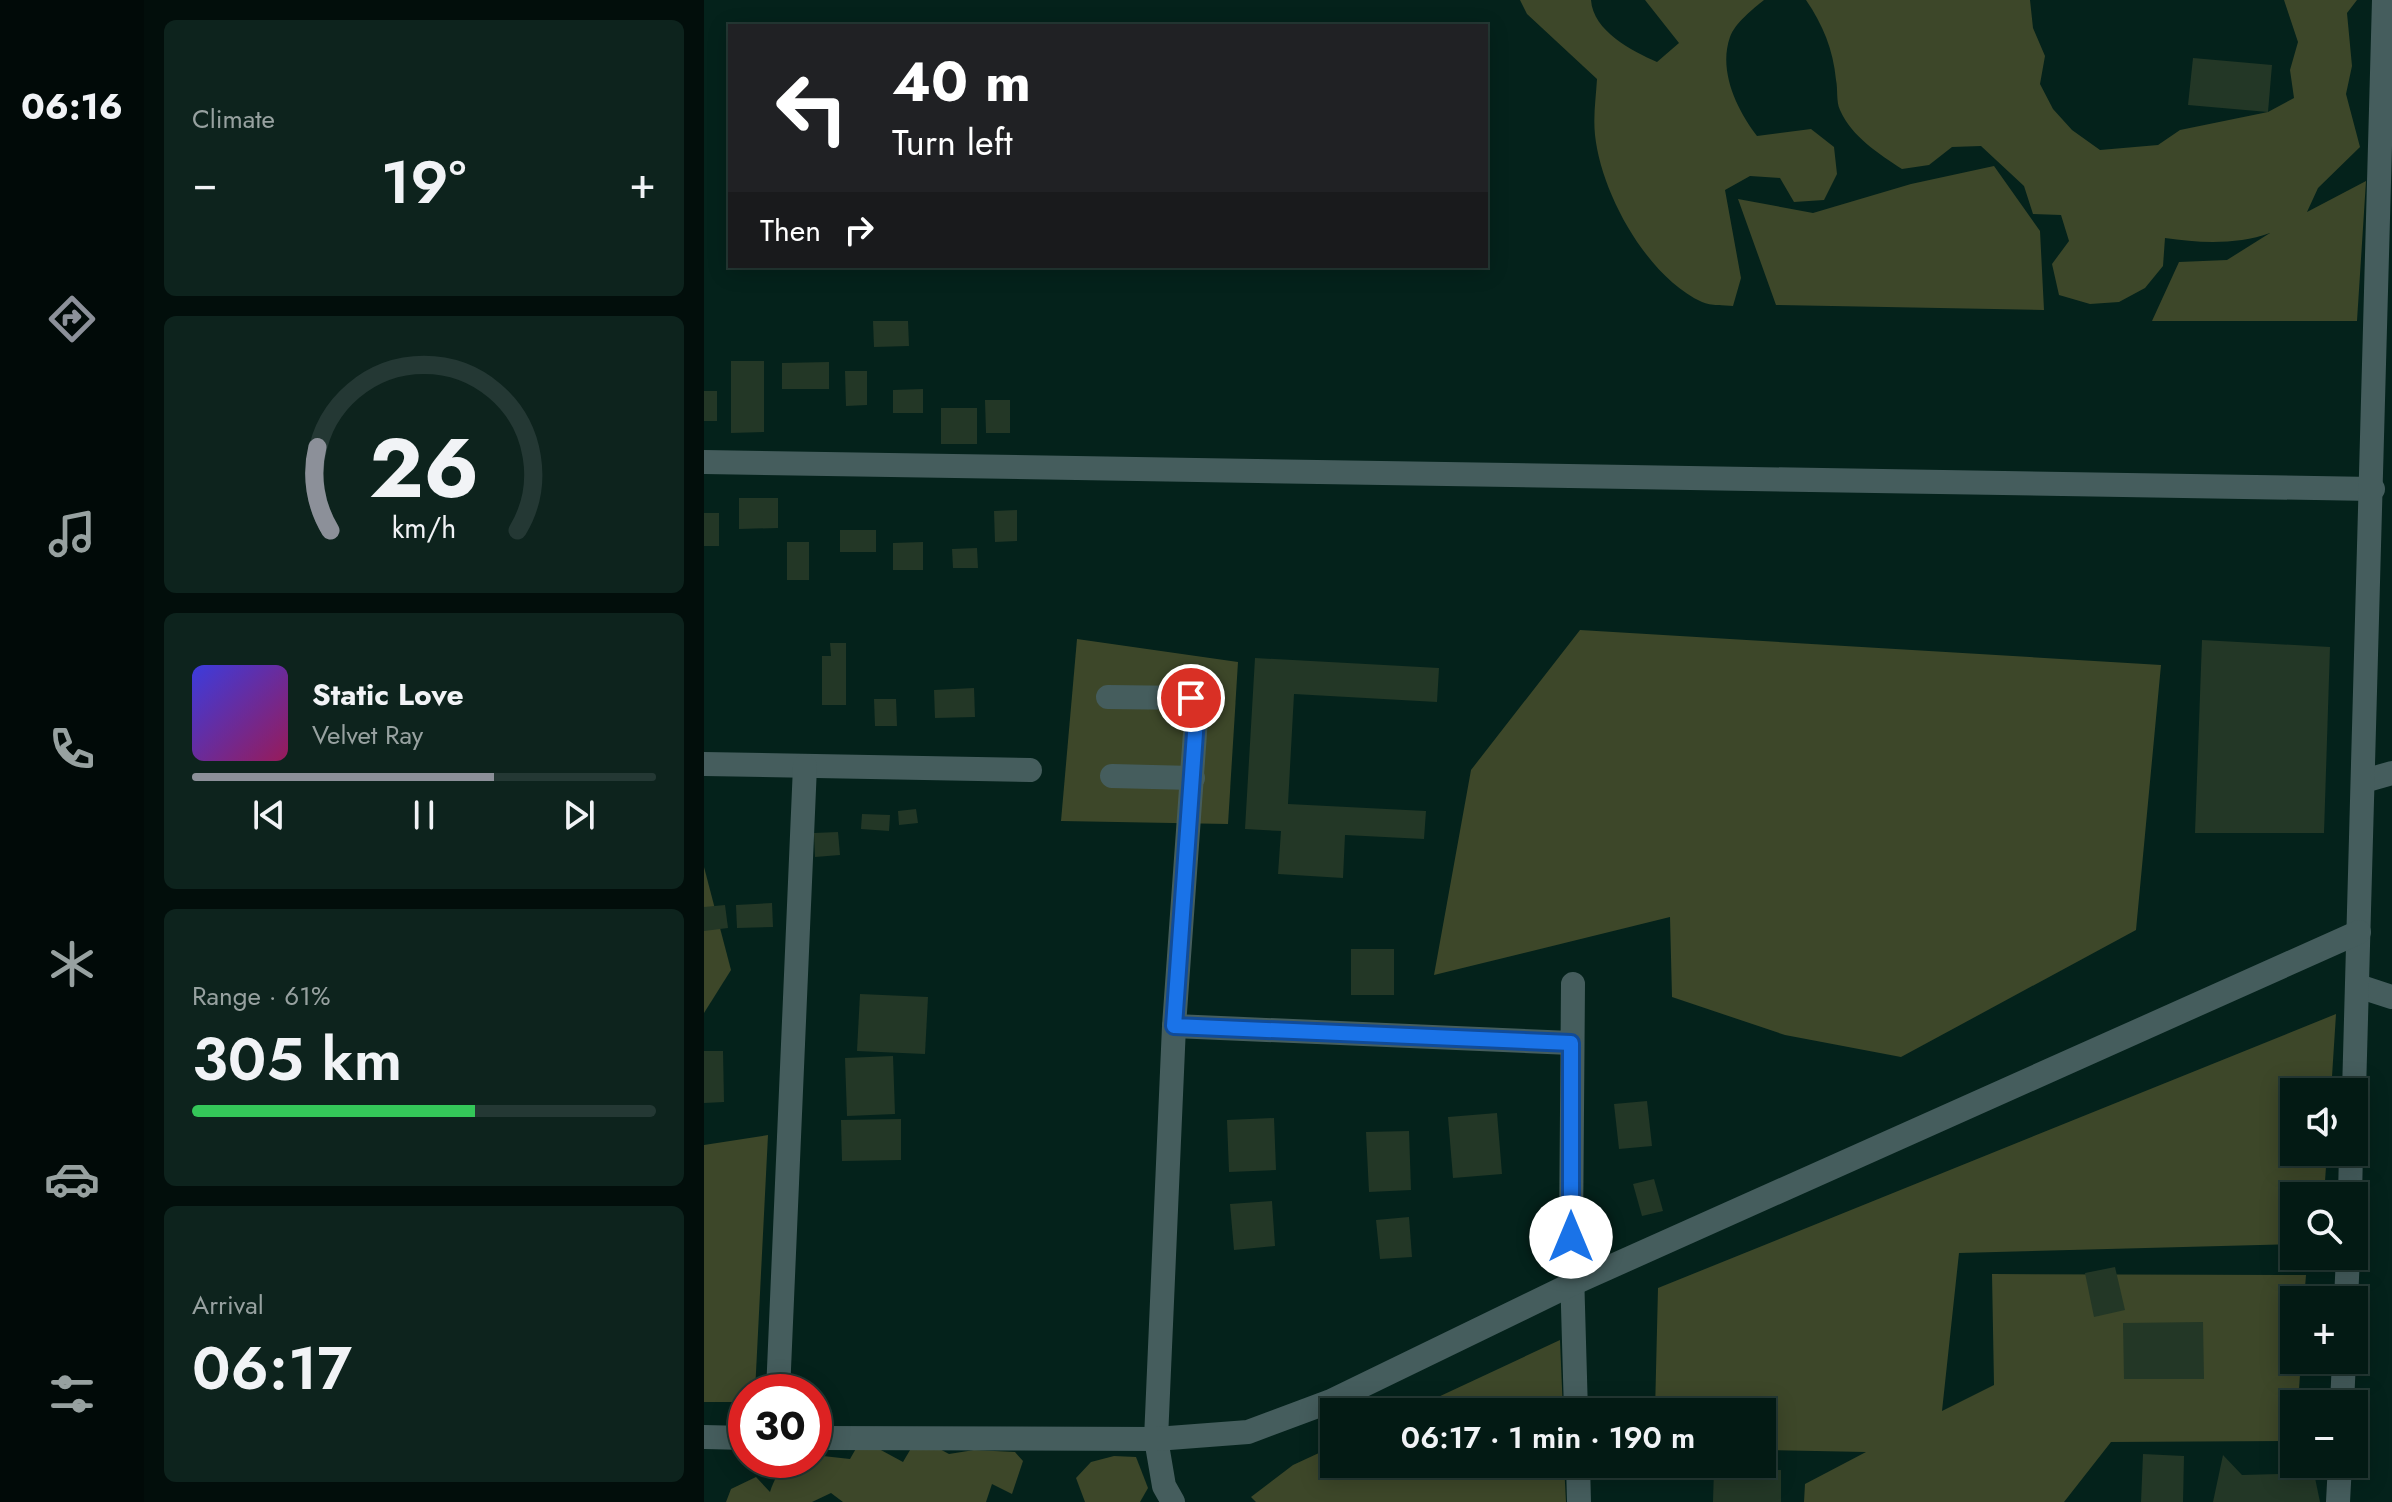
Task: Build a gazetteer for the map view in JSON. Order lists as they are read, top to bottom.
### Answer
{
  "page": {
    "tabs": "06:16",
    "tile": [
      "Climate",
      ["Range · 61%", "305 km"],
      ["Arrival", "06:17"]
    ],
    "turn": ["40 m", "Turn left"],
    "heat": ["−", "19°", "+"],
    "then": "Then",
    "song": ["Static Love", "Velvet Ray"],
    "map_buttons": ["+", "−"],
    "limit": "30",
    "trip": "06:17 · 1 min · 190 m",
    "gauge": ["26", "km/h"]
  }
}
